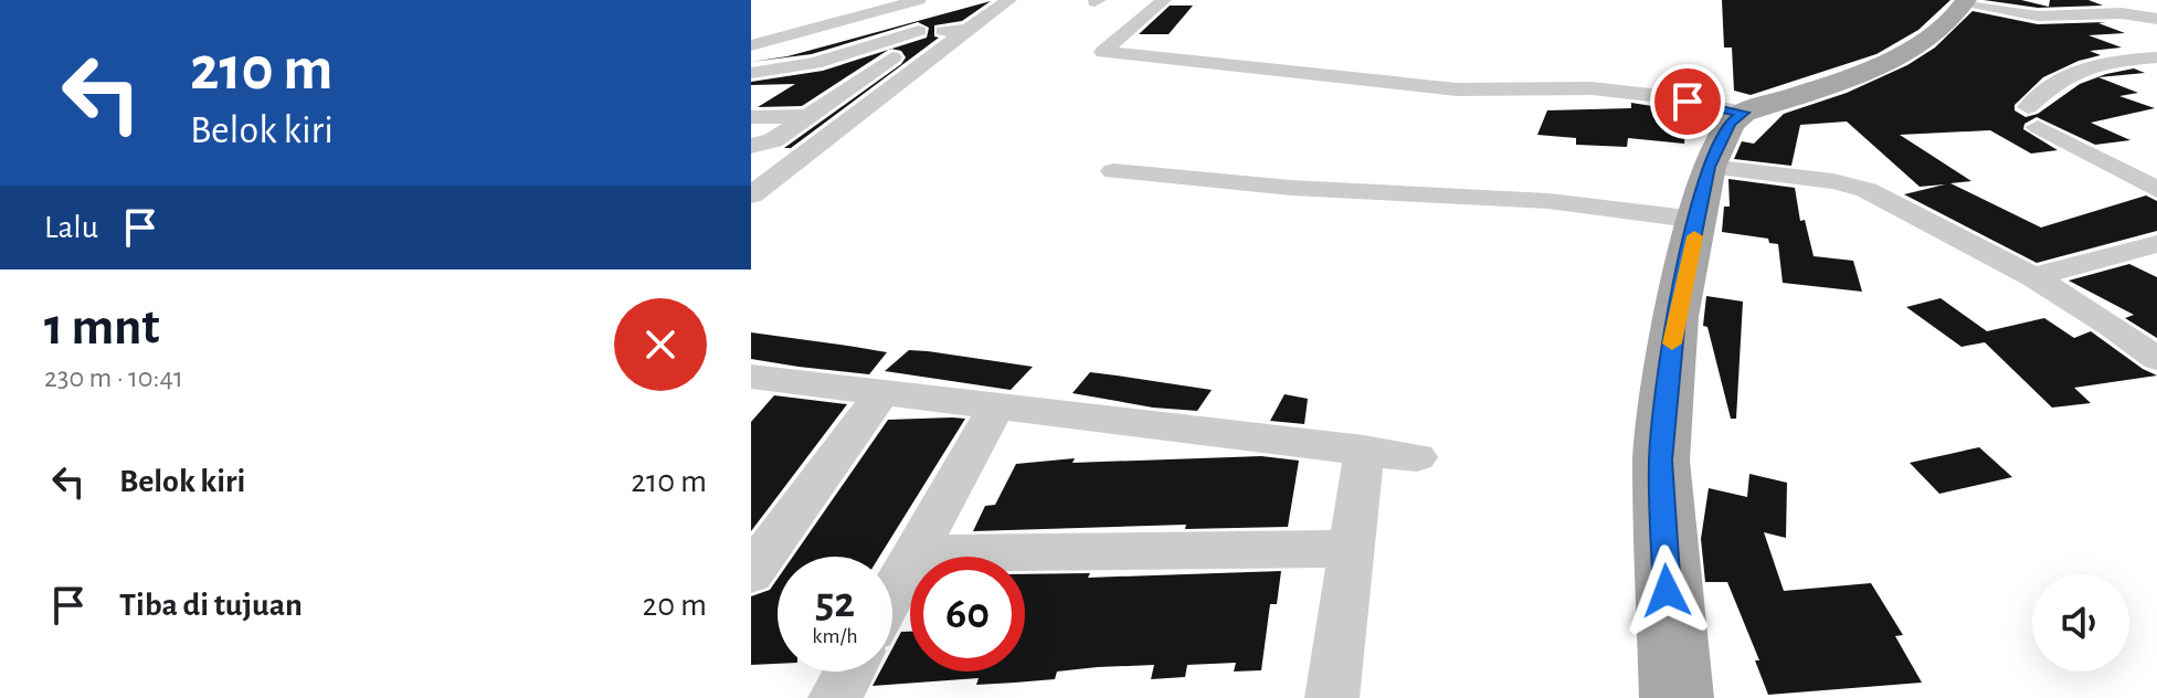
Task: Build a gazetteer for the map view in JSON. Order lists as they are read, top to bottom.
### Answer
{
  "page": {
    "turn": ["210 m", "Belok kiri"],
    "then": "Lalu",
    "heading": ["1 mnt", "230 m · 10:41"],
    "list": [
      {
        "name": "Belok kiri",
        "value": "210 m"
      },
      {
        "name": "Tiba di tujuan",
        "value": "20 m"
      }
    ],
    "speed": "52 km/h",
    "limit": "60"
  }
}
